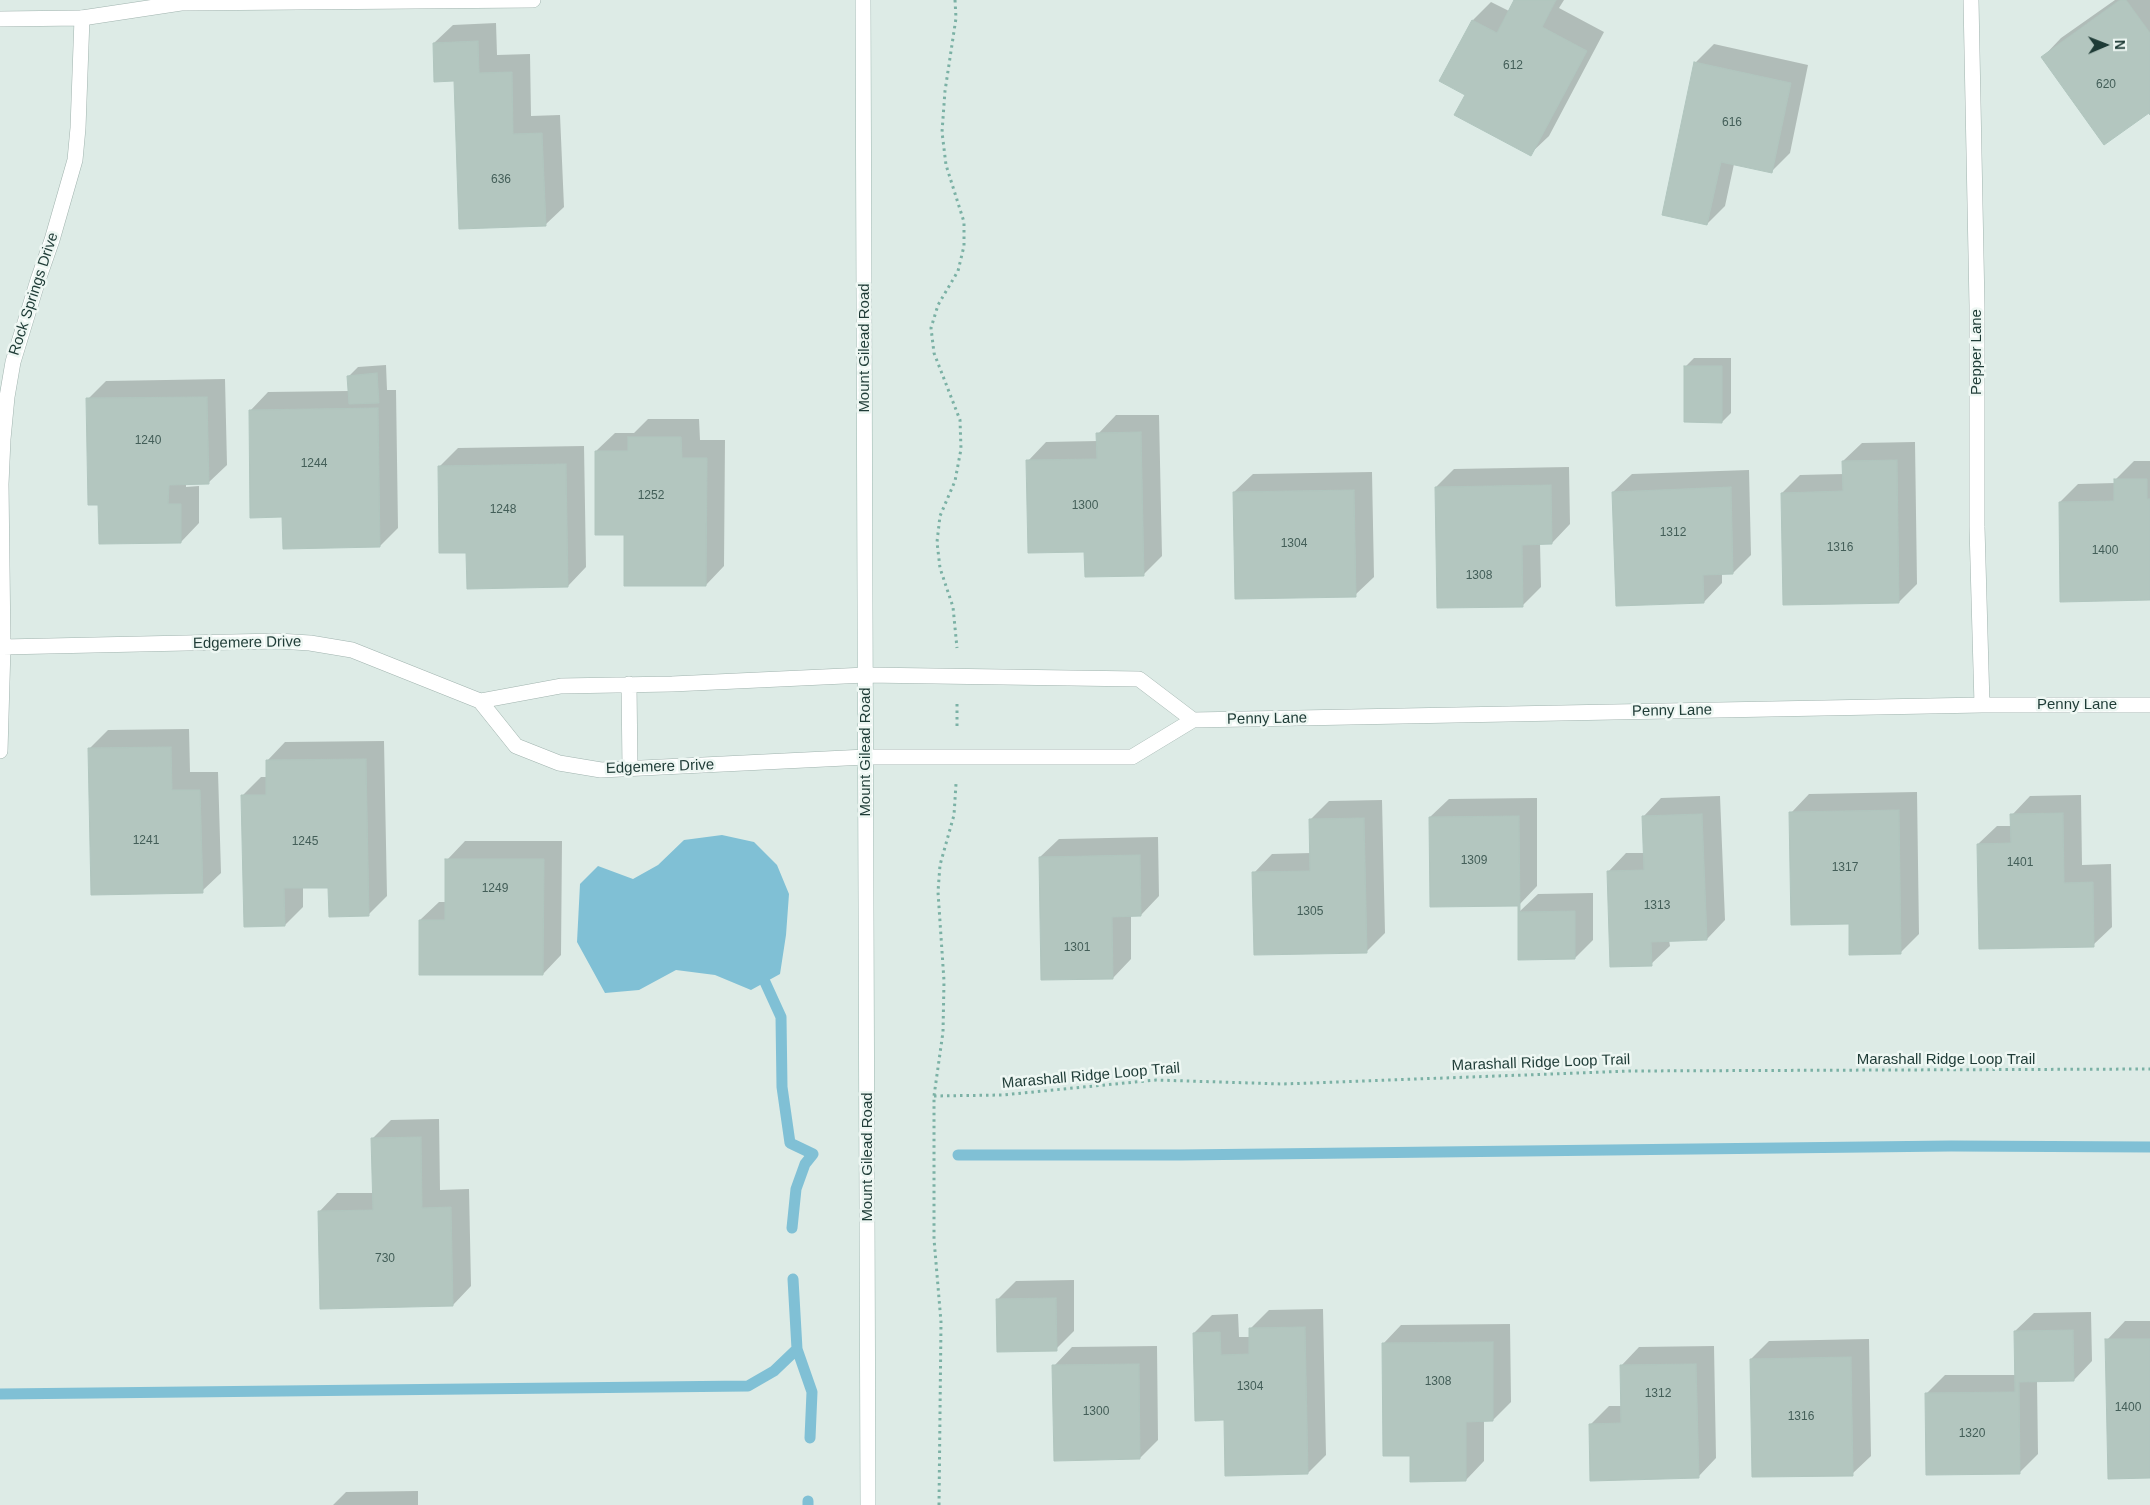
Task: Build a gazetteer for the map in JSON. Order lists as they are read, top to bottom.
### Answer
{
  "streets": {
    "street": [
      "Rock Springs Drive",
      "Mount Gilead Road",
      "Pepper Lane",
      "Edgemere Drive",
      "Penny Lane"
    ],
    "path": ["Marashall Ridge Loop Trail"]
  },
  "crossings": [
    ["Rock Springs Drive", "Edgemere Drive"],
    ["Mount Gilead Road", "Edgemere Drive"],
    ["Mount Gilead Road", "Penny Lane"],
    ["Pepper Lane", "Penny Lane"],
    ["Edgemere Drive", "Penny Lane"]
  ],
  "house_numbers": [
    "612",
    "620",
    "616",
    "636",
    "1240",
    "1244",
    "1252",
    "1300",
    "1248",
    "1312",
    "1304",
    "1316",
    "1400",
    "1308",
    "1241",
    "1245",
    "1309",
    "1401",
    "1317",
    "1249",
    "1313",
    "1305",
    "1301",
    "730",
    "1308",
    "1304",
    "1312",
    "1400",
    "1300",
    "1316",
    "1320"
  ],
  "north": "right"
}
